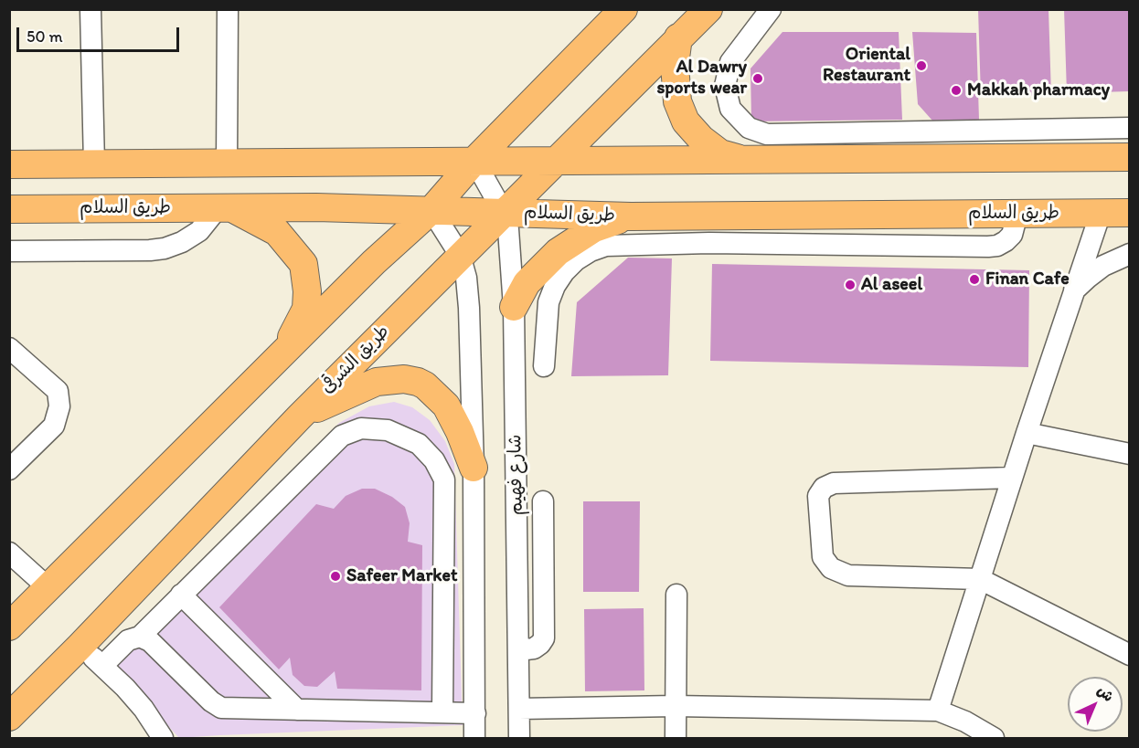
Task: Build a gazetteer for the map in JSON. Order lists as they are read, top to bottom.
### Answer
{
  "streets": {
    "main road": ["طريق السلام", "طريق الشرقى"],
    "street": ["شارع فهيم"]
  },
  "crossings": [
    ["طريق السلام", "طريق الشرقى"],
    ["طريق السلام", "شارع فهيم"],
    ["طريق الشرقى", "شارع فهيم"]
  ],
  "places": [
    "Oriental Restaurant",
    "Al Dawry sports wear",
    "Makkah pharmacy",
    "Finan Cafe",
    "Al aseel",
    "Safeer Market"
  ],
  "scale_bar": "50 m",
  "north": "top right"
}
